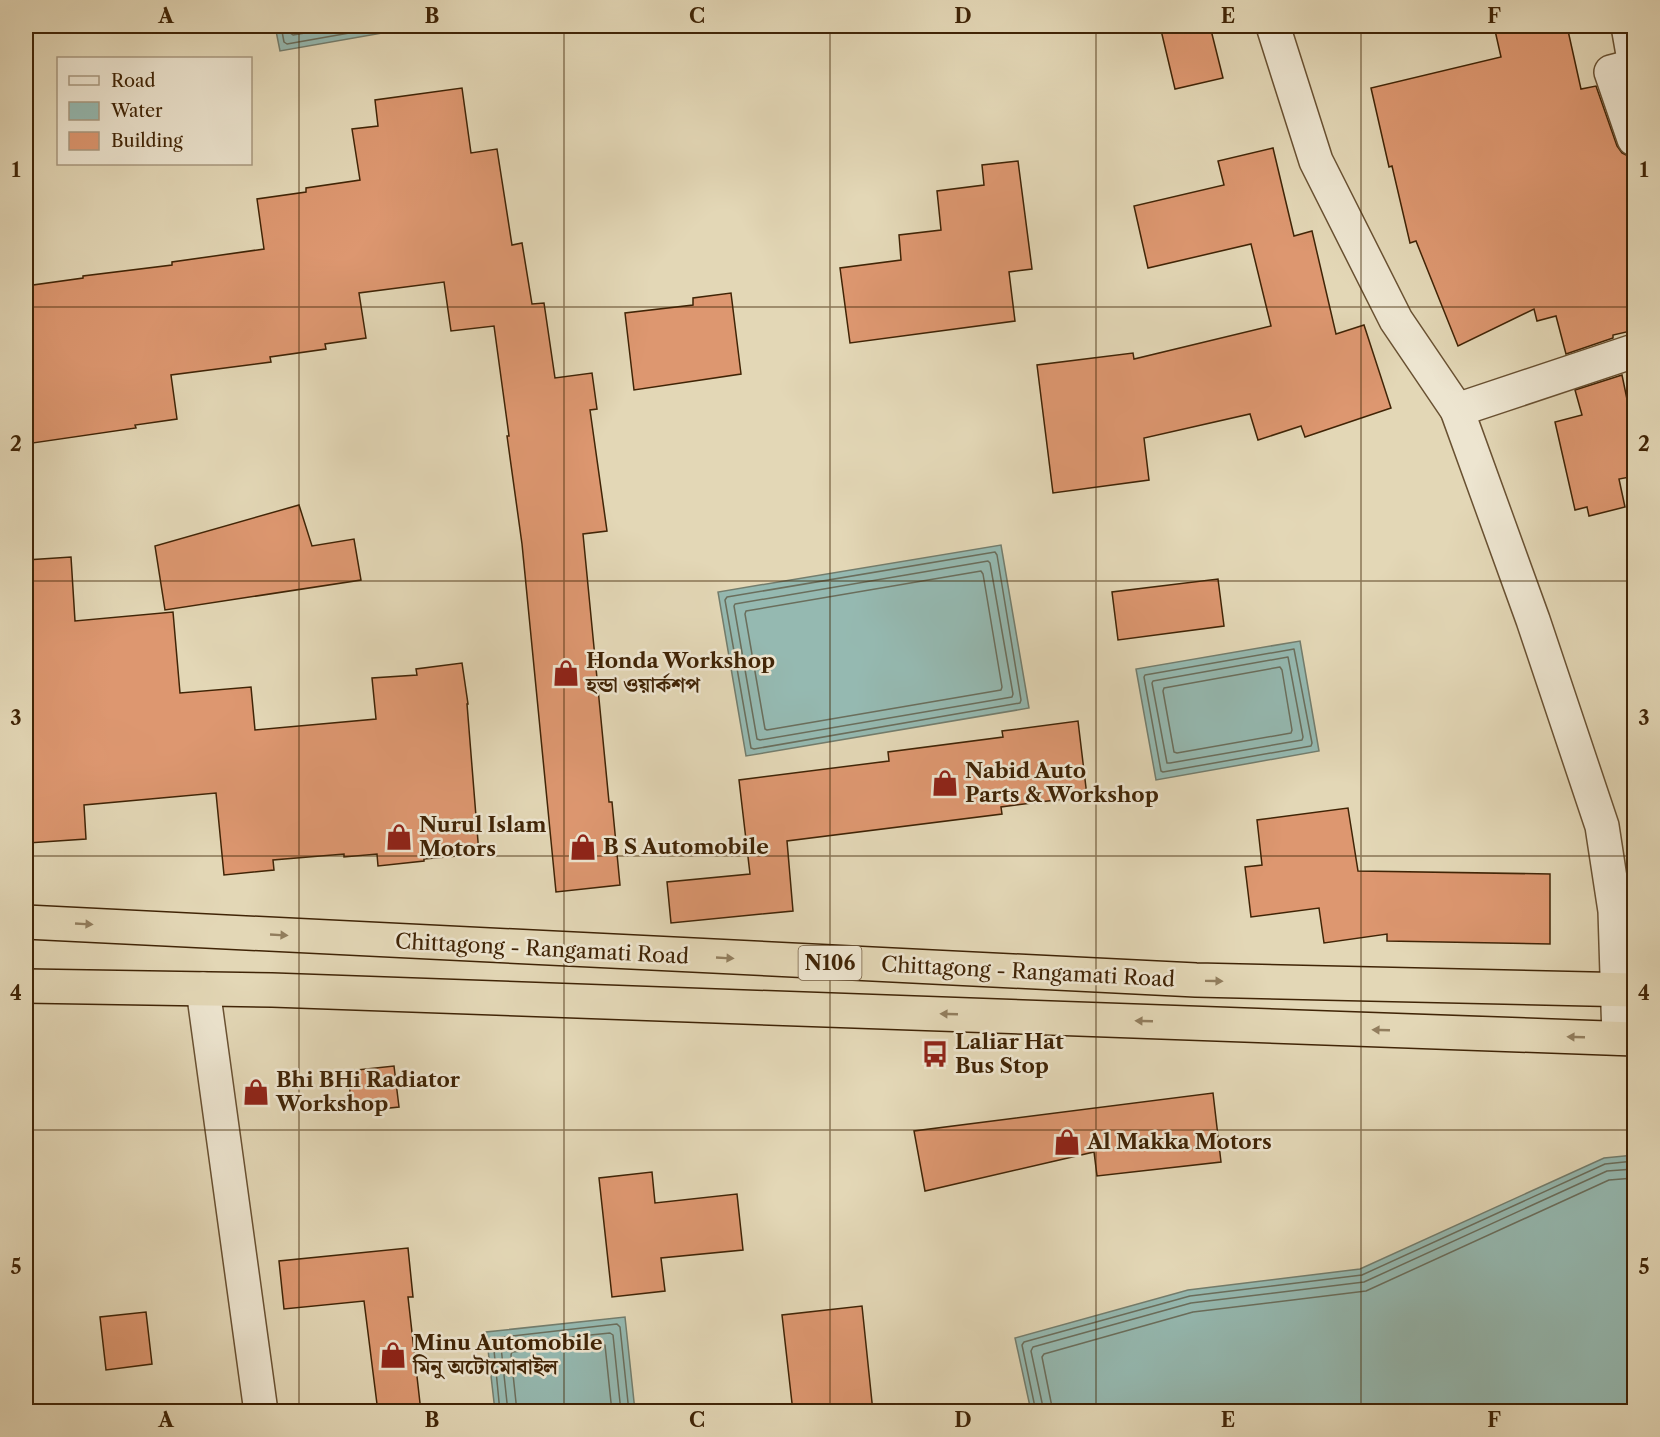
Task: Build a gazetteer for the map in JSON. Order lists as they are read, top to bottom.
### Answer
{
  "streets": {
    "highway": ["Chittagong - Rangamati Road", "N106"]
  },
  "places": {
    "shop": [
      "Honda Workshop হন্ডা ওয়ার্কশপ",
      "Nabid Auto Parts & Workshop",
      "Nurul Islam Motors",
      "B S Automobile",
      "Bhi BHi Radiator Workshop",
      "Al Makka Motors",
      "Minu Automobile মিনু অটোমোবাইল"
    ],
    "bus stop": ["Laliar Hat Bus Stop"]
  },
  "legend": ["Road", "Water", "Building"],
  "grid": {
    "columns": [
      "A",
      "B",
      "C",
      "D",
      "E",
      "F"
    ],
    "rows": [
      "1",
      "2",
      "3",
      "4",
      "5"
    ]
  }
}
